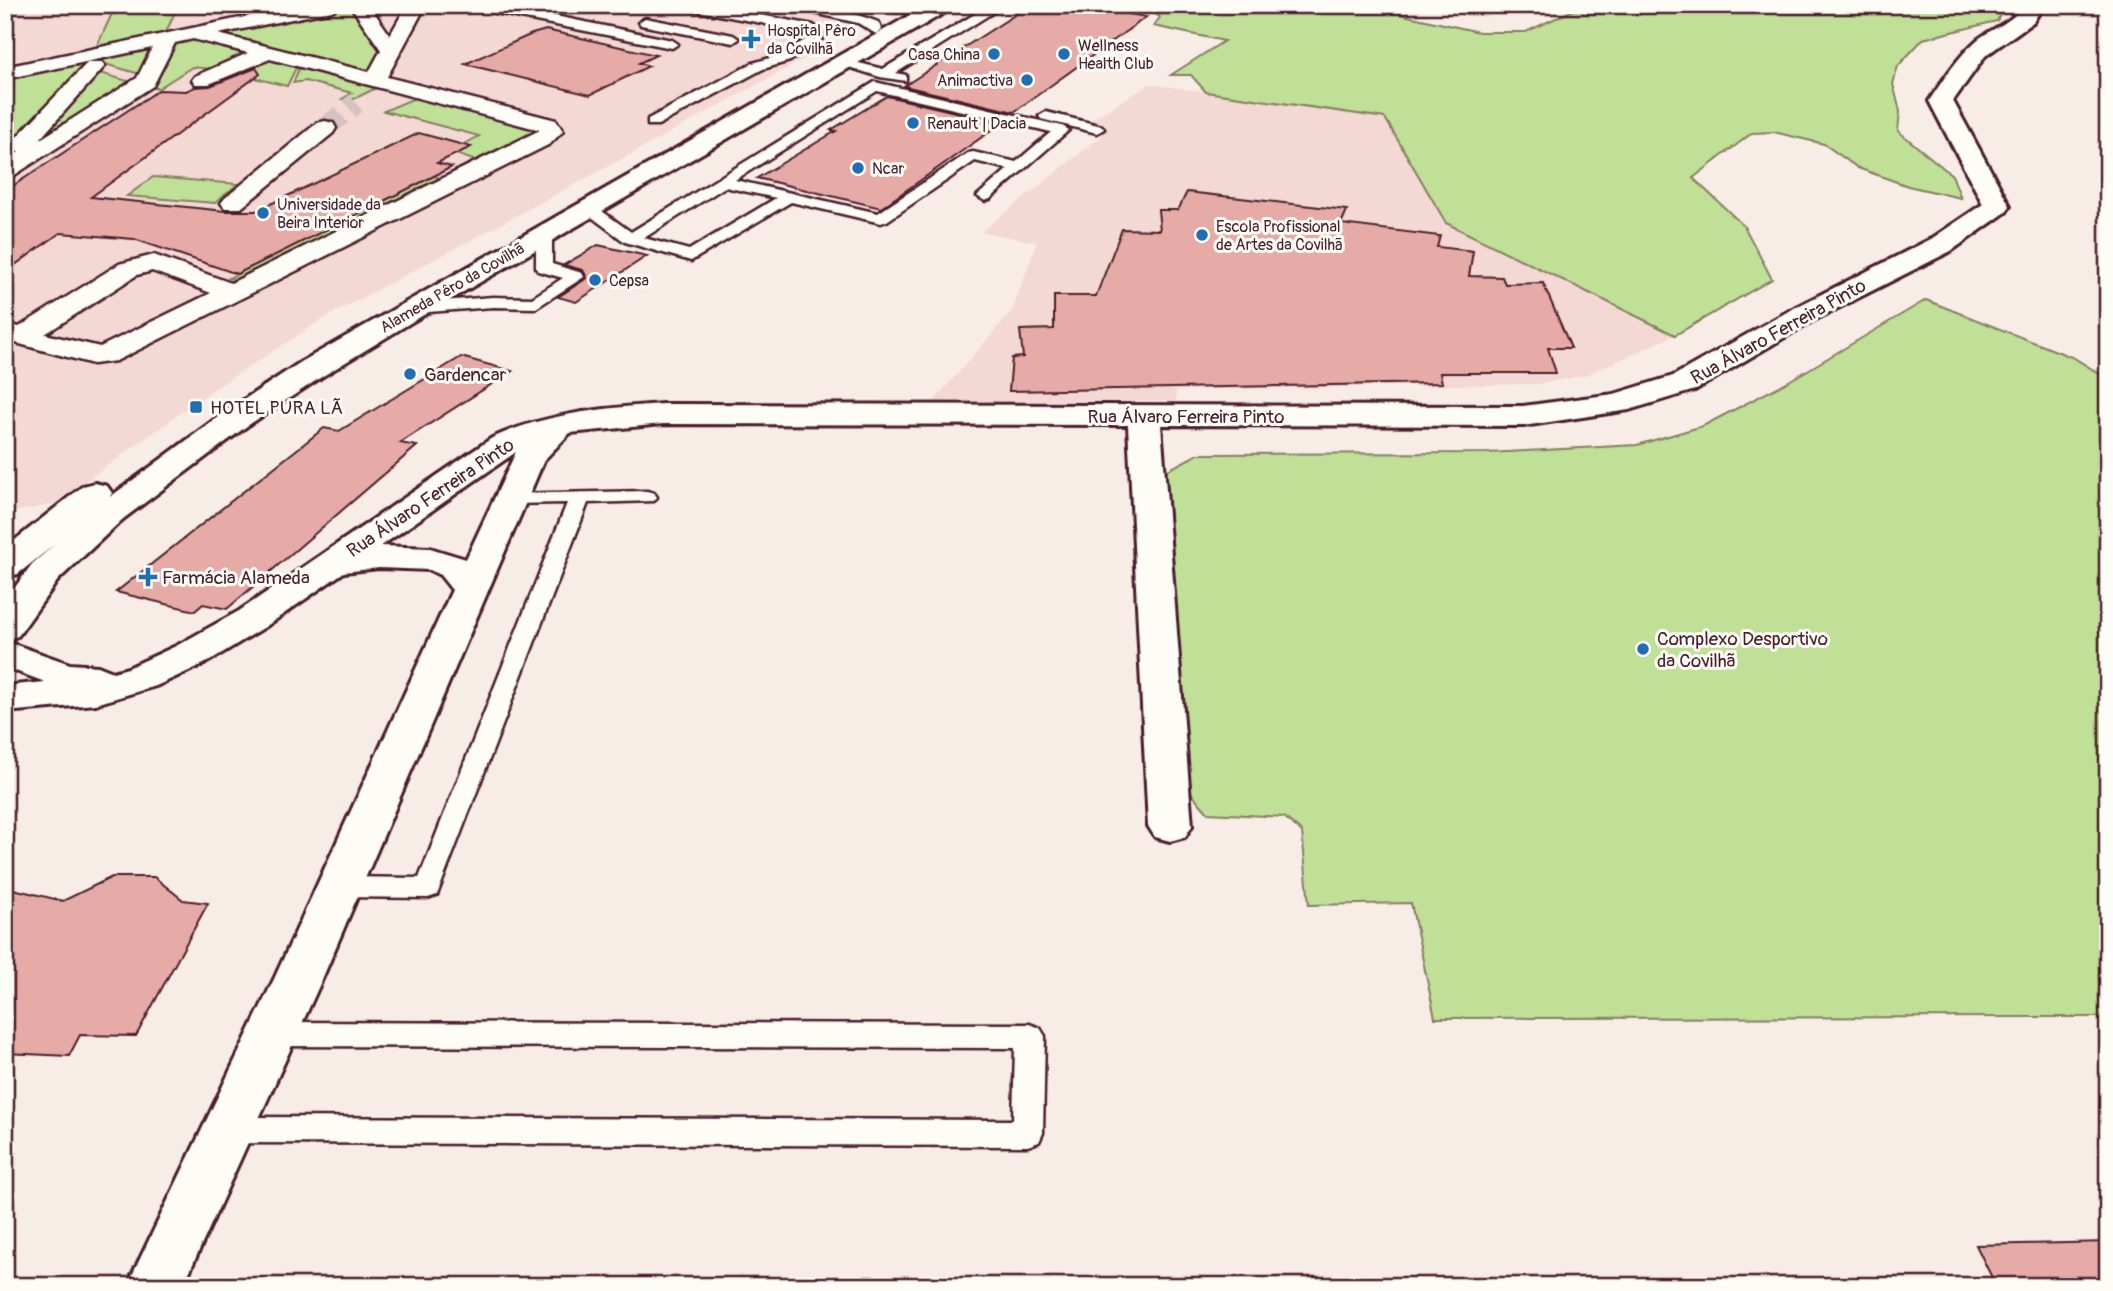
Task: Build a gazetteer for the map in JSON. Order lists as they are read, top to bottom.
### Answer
{
  "streets": {
    "street": ["Alameda Pêro da Covilhã", "Rua Álvaro Ferreira Pinto"]
  },
  "places": {
    "health": ["Hospital Pêro da Covilhã", "Farmácia Alameda"],
    "other": [
      "Casa China",
      "Wellness Health Club",
      "Animactiva",
      "Renault | Dacia",
      "Ncar",
      "Universidade da Beira Interior",
      "Escola Profissional de Artes da Covilhã",
      "Cepsa",
      "Gardencar",
      "Complexo Desportivo da Covilhã"
    ],
    "transit": ["HOTEL PURA LÃ"]
  }
}
